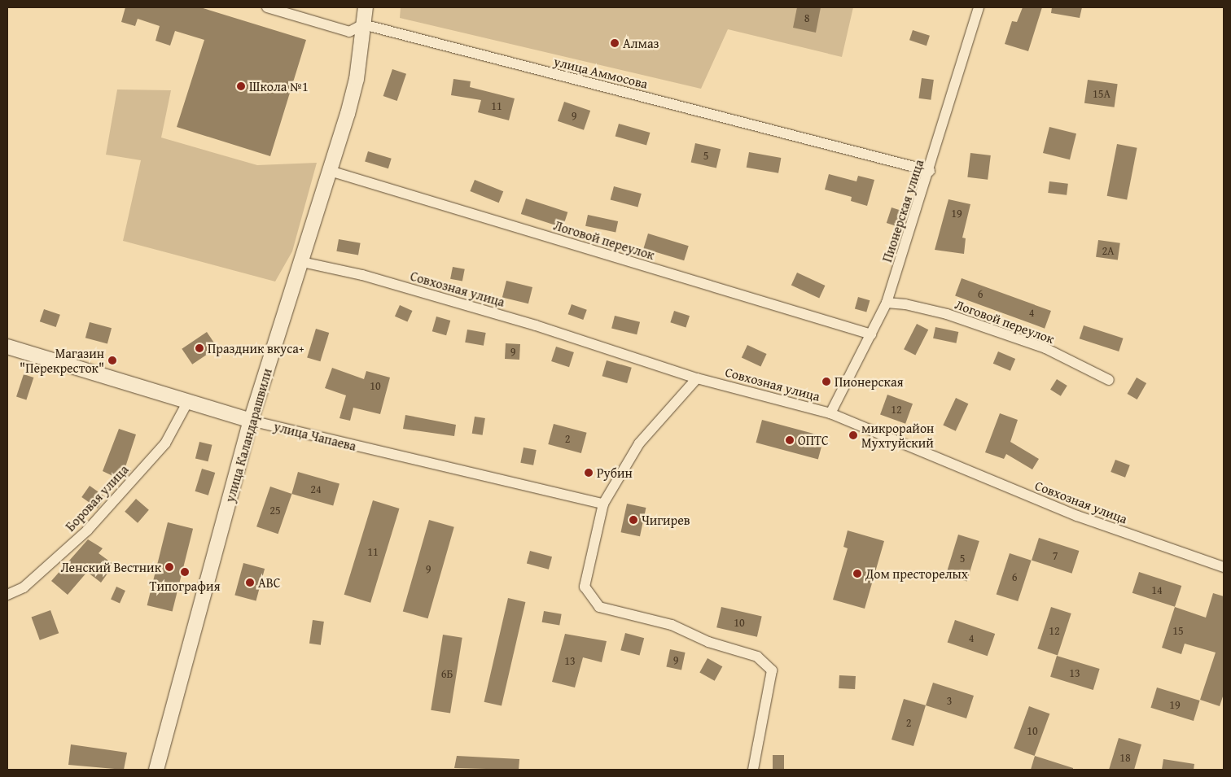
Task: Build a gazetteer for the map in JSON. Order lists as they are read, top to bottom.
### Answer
{
  "streets": {
    "main road": ["улица Каландарашвили", "улица Чапаева"],
    "street": [
      "улица Аммосова",
      "Пионерская улица",
      "Логовой переулок",
      "Совхозная улица",
      "Боровая улица"
    ]
  },
  "crossings": [
    ["улица Аммосова", "Пионерская улица"],
    ["улица Аммосова", "улица Каландарашвили"],
    ["Пионерская улица", "Логовой переулок"],
    ["Пионерская улица", "Совхозная улица"],
    ["Логовой переулок", "улица Каландарашвили"],
    ["Совхозная улица", "улица Каландарашвили"],
    ["улица Каландарашвили", "улица Чапаева"],
    ["улица Чапаева", "Боровая улица"]
  ],
  "places": [
    "Алмаз",
    "Школа №1",
    "Праздник вкуса+",
    "Магазин \"Перекресток\"",
    "Пионерская",
    "микрорайон Мухтуйский",
    "ОПТС",
    "Рубин",
    "Чигирев",
    "Ленский Вестник",
    "Типография",
    "Дом престорелых",
    "ABC"
  ],
  "house_numbers": [
    "8",
    "15А",
    "11",
    "9",
    "5",
    "19",
    "2А",
    "6",
    "4",
    "9",
    "10",
    "12",
    "2",
    "24",
    "25",
    "11",
    "7",
    "5",
    "9",
    "6",
    "14",
    "10",
    "12",
    "15",
    "4",
    "9",
    "13",
    "13",
    "6Б",
    "3",
    "19",
    "2",
    "10",
    "18"
  ]
}
